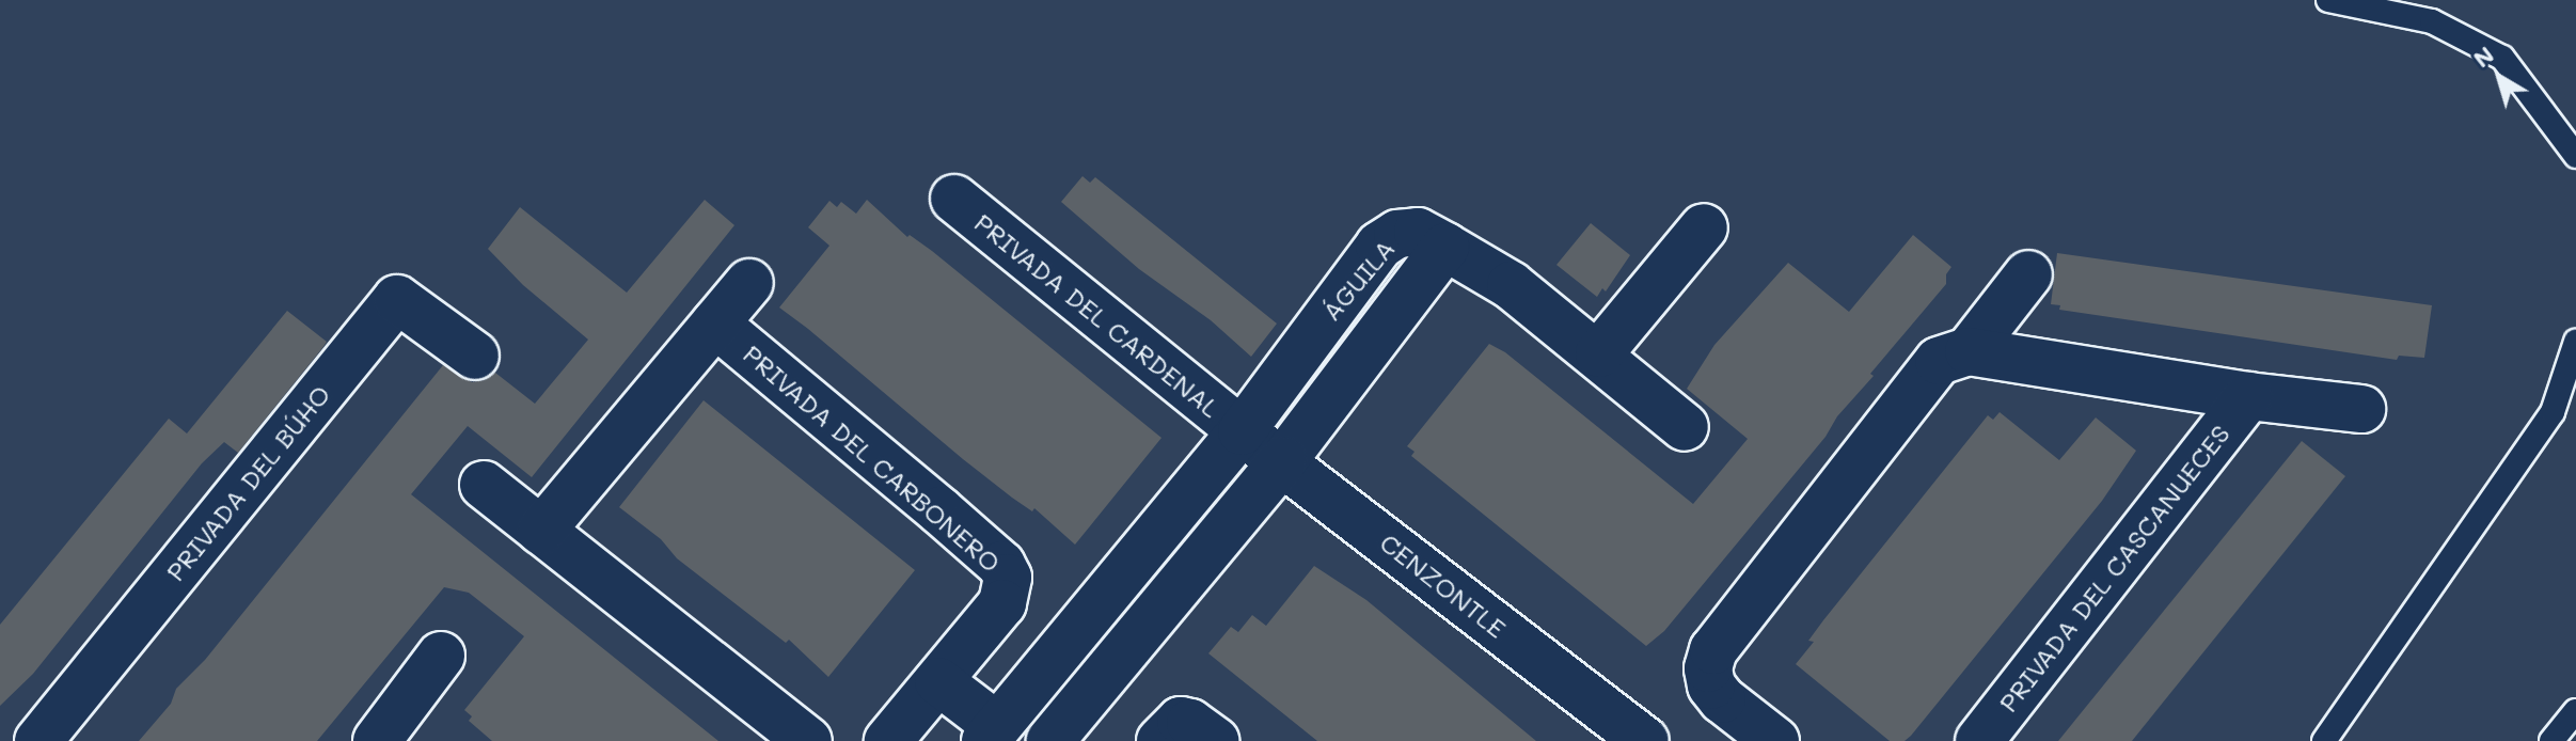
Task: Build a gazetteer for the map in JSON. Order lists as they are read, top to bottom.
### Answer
{
  "streets": {
    "street": [
      "ÁGUILA",
      "PRIVADA DEL CARDENAL",
      "PRIVADA DEL CARBONERO",
      "PRIVADA DEL BÚHO",
      "PRIVADA DEL CASCANUECES",
      "CENZONTLE"
    ]
  },
  "crossings": [
    ["ÁGUILA", "PRIVADA DEL CARDENAL"],
    ["ÁGUILA", "CENZONTLE"],
    ["PRIVADA DEL CARDENAL", "CENZONTLE"]
  ],
  "north": "top left"
}
